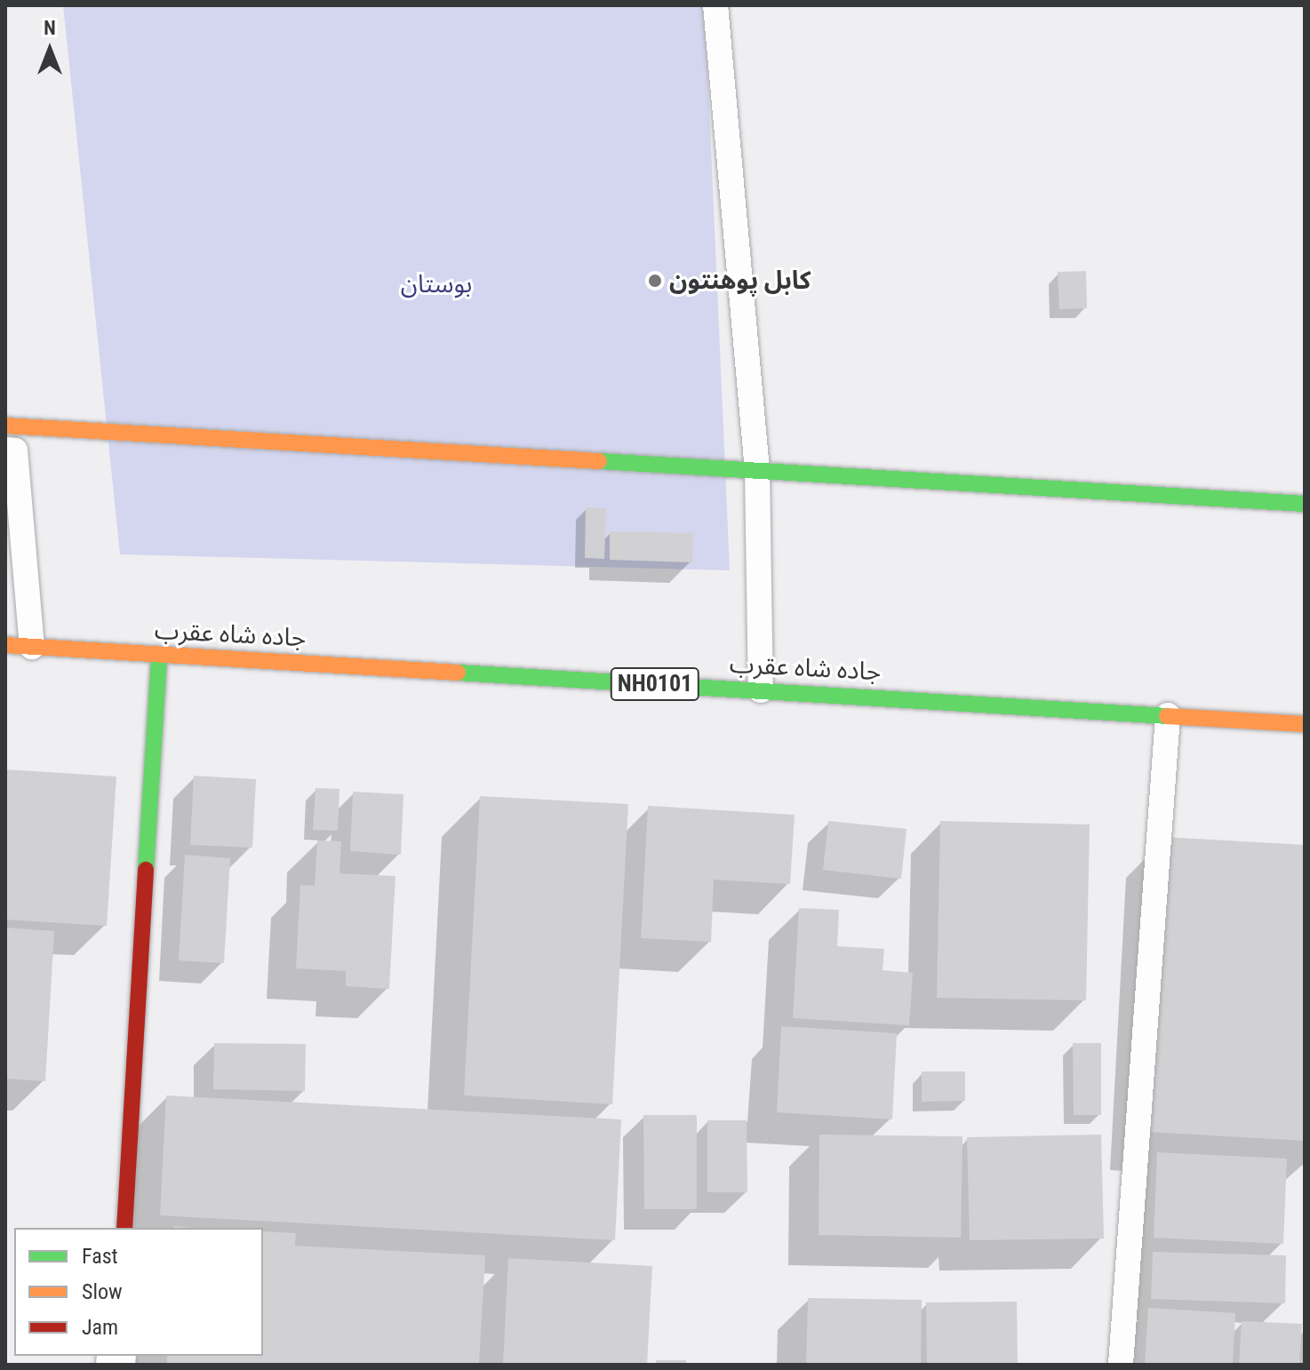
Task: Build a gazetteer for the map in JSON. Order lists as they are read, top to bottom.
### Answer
{
  "streets": {
    "main road": ["جاده شاه عقرب", "NH0101"]
  },
  "parks": ["بوستان"],
  "places": ["کابل پوهنتون"],
  "legend": ["Fast", "Slow", "Jam"],
  "north": "top"
}
